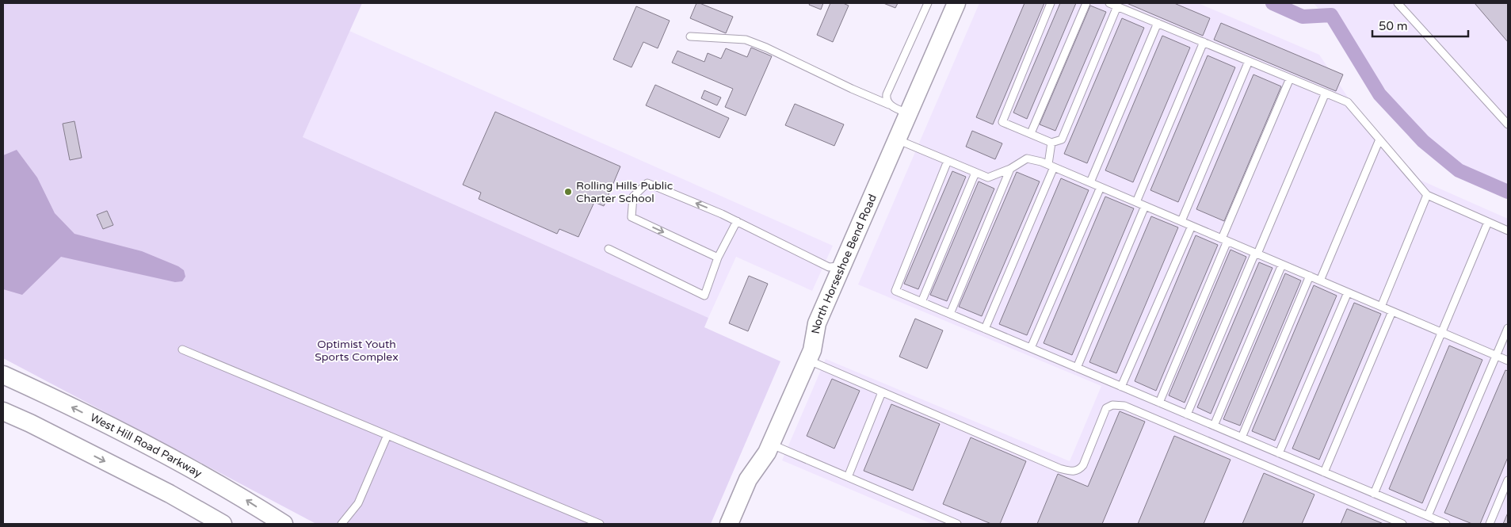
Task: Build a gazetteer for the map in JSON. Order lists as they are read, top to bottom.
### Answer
{
  "streets": {
    "street": ["North Horseshoe Bend Road", "West Hill Road Parkway"]
  },
  "parks": ["Optimist Youth Sports Complex"],
  "places": ["Rolling Hills Public Charter School"],
  "scale_bar": "50 m"
}
